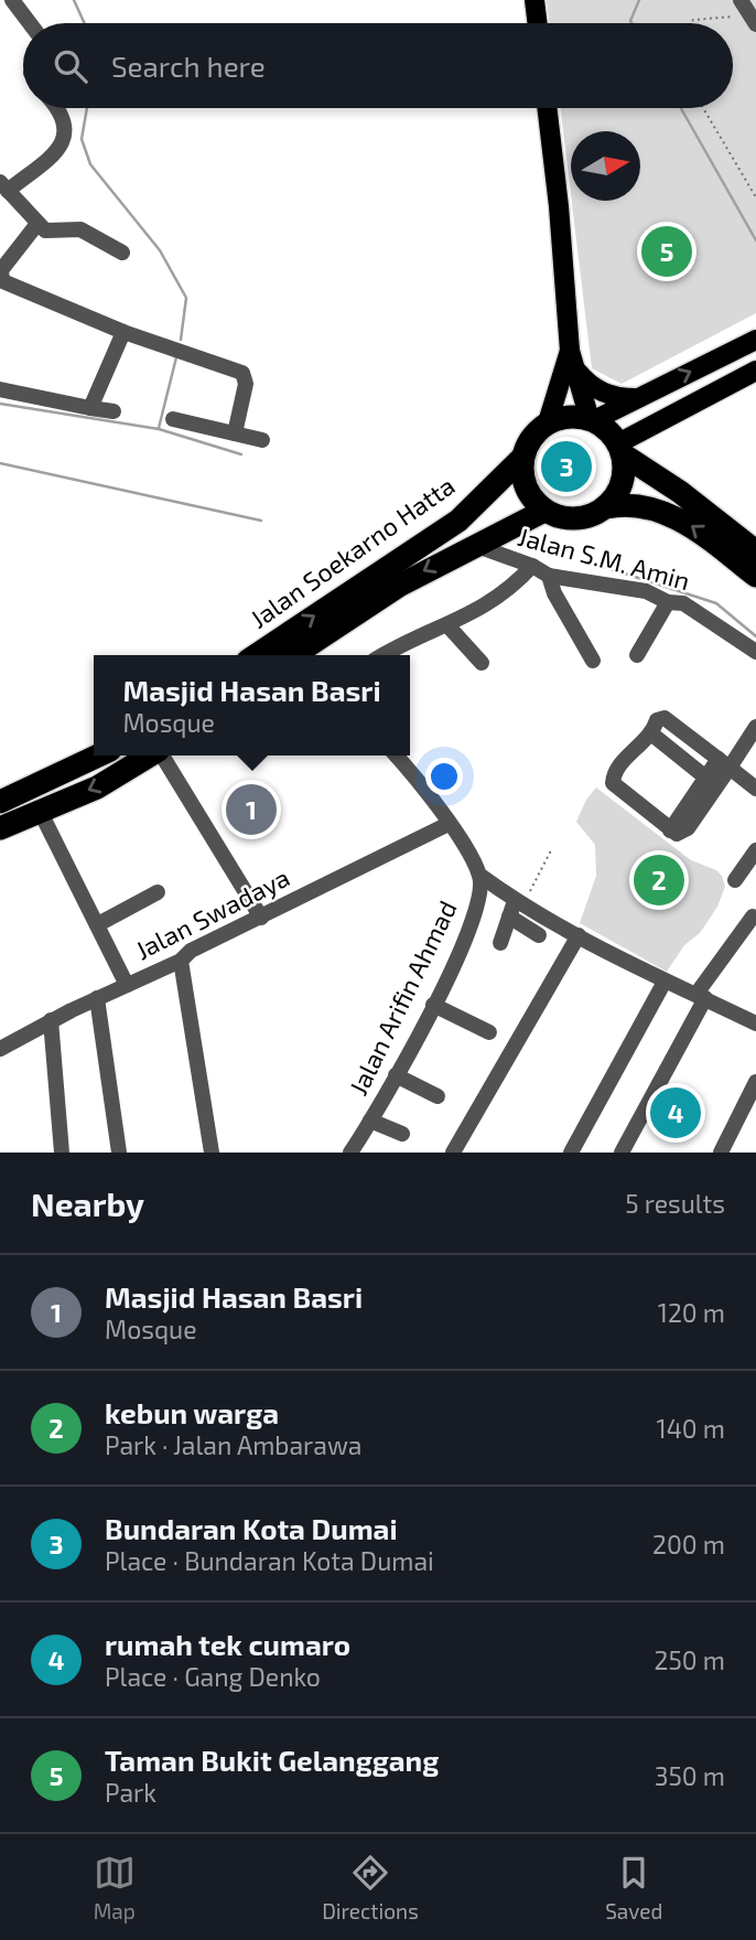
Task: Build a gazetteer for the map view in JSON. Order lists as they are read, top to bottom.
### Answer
{
  "streets": {
    "highway": ["Jalan Soekarno Hatta"],
    "street": ["Jalan S.M. Amin", "Jalan Swadaya", "Jalan Arifin Ahmad"]
  },
  "crossings": [
    ["Jalan Soekarno Hatta", "Jalan S.M. Amin"],
    ["Jalan Swadaya", "Jalan Arifin Ahmad"]
  ],
  "north": "right",
  "page": {
    "search": "Search here",
    "pins": [
      "5",
      "3",
      "1",
      "2",
      "4"
    ],
    "popup": ["Masjid Hasan Basri", "Mosque"],
    "heading": ["Nearby", "5 results"],
    "list": [
      {
        "mark": "1",
        "name": "Masjid Hasan Basri",
        "note": "Mosque",
        "value": "120 m"
      },
      {
        "mark": "2",
        "name": "kebun warga",
        "note": "Park · Jalan Ambarawa",
        "value": "140 m"
      },
      {
        "mark": "3",
        "name": "Bundaran Kota Dumai",
        "note": "Place · Bundaran Kota Dumai",
        "value": "200 m"
      },
      {
        "mark": "4",
        "name": "rumah tek cumaro",
        "note": "Place · Gang Denko",
        "value": "250 m"
      },
      {
        "mark": "5",
        "name": "Taman Bukit Gelanggang",
        "note": "Park",
        "value": "350 m"
      }
    ],
    "nav": ["Map", "Directions", "Saved"]
  }
}
